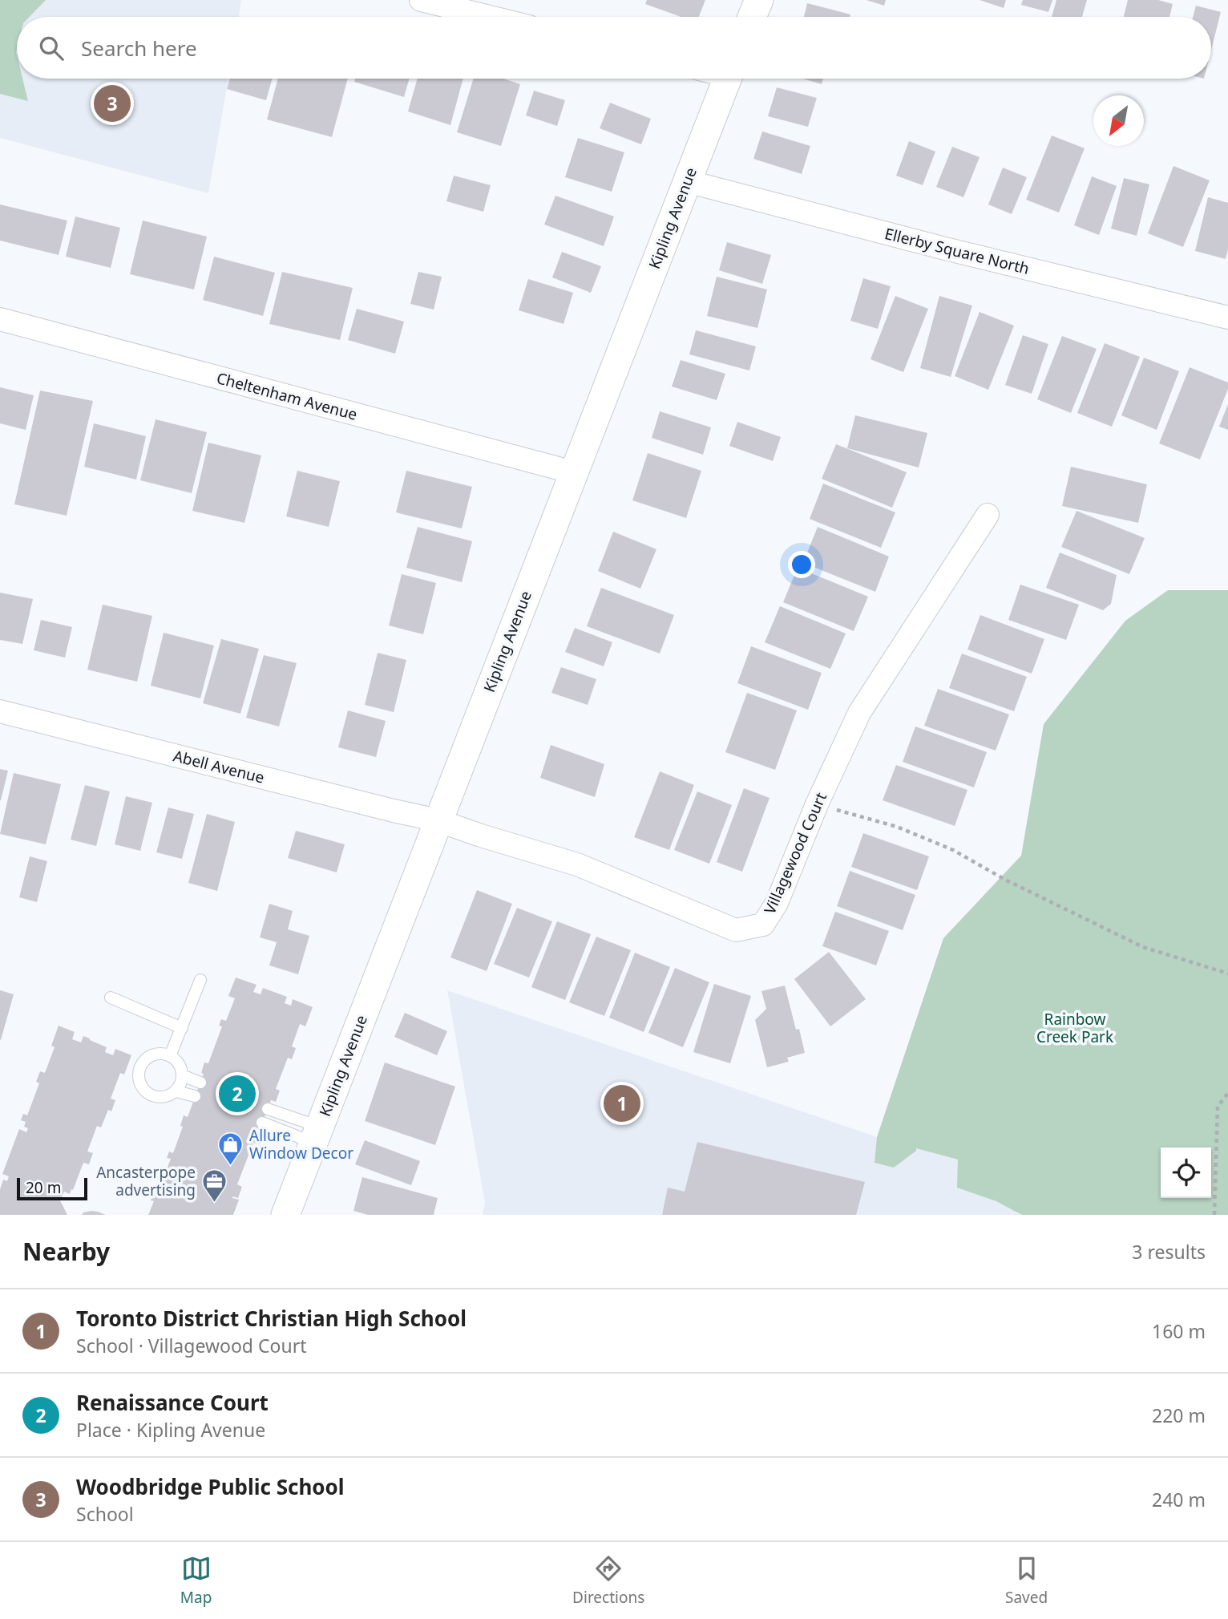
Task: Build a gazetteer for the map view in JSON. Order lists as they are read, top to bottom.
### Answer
{
  "streets": {
    "street": [
      "Kipling Avenue",
      "Ellerby Square North",
      "Cheltenham Avenue",
      "Abell Avenue",
      "Villagewood Court"
    ]
  },
  "crossings": [
    ["Kipling Avenue", "Ellerby Square North"],
    ["Kipling Avenue", "Cheltenham Avenue"],
    ["Kipling Avenue", "Abell Avenue"],
    ["Kipling Avenue", "Villagewood Court"],
    ["Abell Avenue", "Villagewood Court"]
  ],
  "parks": ["Rainbow Creek Park"],
  "places": {
    "shop": ["Allure Window Decor"],
    "office": ["Ancasterpope advertising"]
  },
  "scale_bar": "20 m",
  "north": "bottom left",
  "page": {
    "search": "Search here",
    "pins": ["3", "2", "1"],
    "scale": "20 m",
    "heading": ["Nearby", "3 results"],
    "list": [
      {
        "mark": "1",
        "name": "Toronto District Christian High School",
        "note": "School · Villagewood Court",
        "value": "160 m"
      },
      {
        "mark": "2",
        "name": "Renaissance Court",
        "note": "Place · Kipling Avenue",
        "value": "220 m"
      },
      {
        "mark": "3",
        "name": "Woodbridge Public School",
        "note": "School",
        "value": "240 m"
      }
    ],
    "nav": ["Map", "Directions", "Saved"]
  }
}
